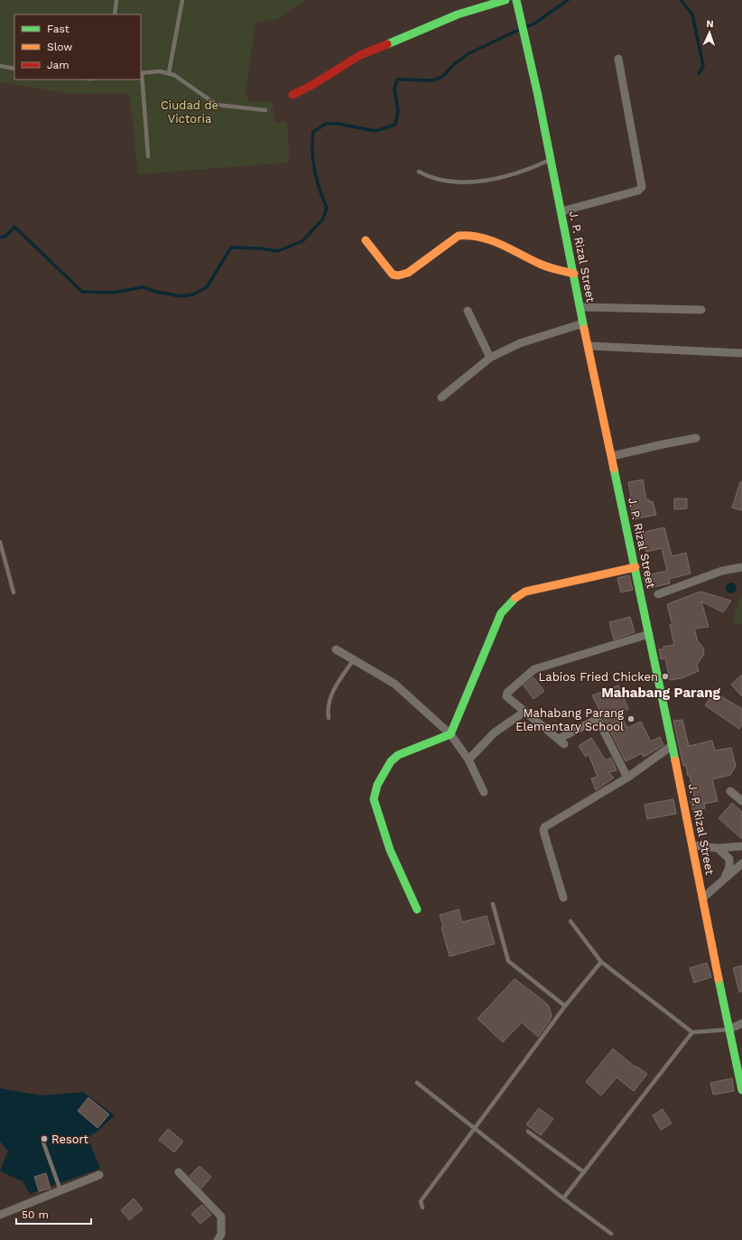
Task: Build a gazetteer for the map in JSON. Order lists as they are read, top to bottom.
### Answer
{
  "streets": {
    "main road": ["J. P. Rizal Street"]
  },
  "districts": ["Mahabang Parang"],
  "parks": ["Ciudad de Victoria"],
  "places": ["Labios Fried Chicken", "Mahabang Parang Elementary School", "Resort"],
  "legend": ["Fast", "Slow", "Jam"],
  "scale_bar": "50 m",
  "north": "top"
}
